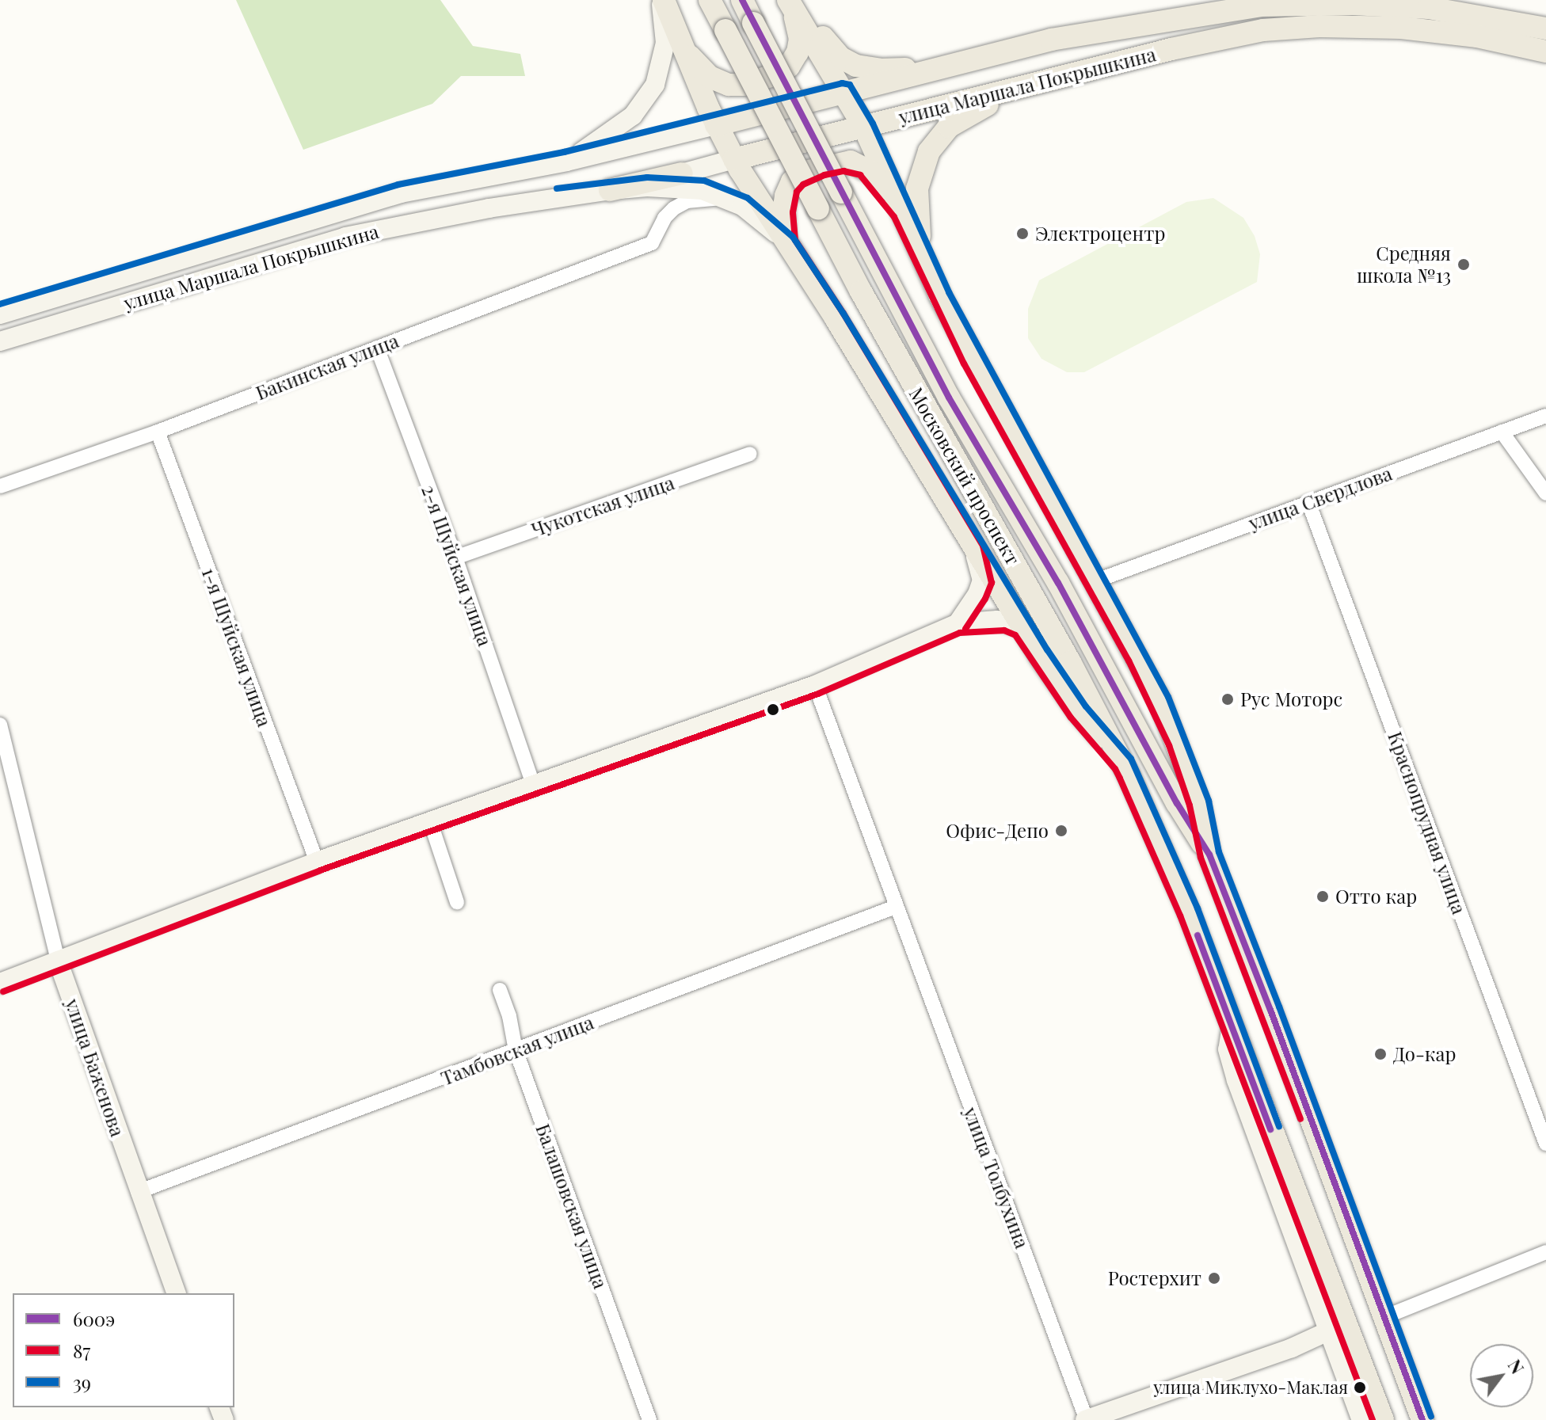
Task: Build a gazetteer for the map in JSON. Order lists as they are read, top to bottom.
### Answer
{
  "streets": {
    "main road": ["улица Маршала Покрышкина", "Московский проспект"],
    "street": [
      "Бакинская улица",
      "улица Свердлова",
      "Чукотская улица",
      "2-я Шуйская улица",
      "1-я Шуйская улица",
      "Краснопрудная улица",
      "Тамбовская улица",
      "улица Баженова",
      "улица Толбухина",
      "Балашовская улица"
    ]
  },
  "crossings": [
    ["Бакинская улица", "2-я Шуйская улица"],
    ["Бакинская улица", "1-я Шуйская улица"],
    ["улица Свердлова", "Краснопрудная улица"],
    ["Чукотская улица", "2-я Шуйская улица"],
    ["Тамбовская улица", "улица Баженова"],
    ["Тамбовская улица", "улица Толбухина"],
    ["Тамбовская улица", "Балашовская улица"]
  ],
  "places": [
    "Электроцентр",
    "Средняя школа №13",
    "Рус Моторс",
    "Офис-Депо",
    "Отто кар",
    "До-кар",
    "Ростерхит",
    "улица Миклухо-Маклая"
  ],
  "lines": ["transit line 600э", "transit line 39", "transit line 87"],
  "legend": ["600э", "87", "39"],
  "north": "top right"
}
